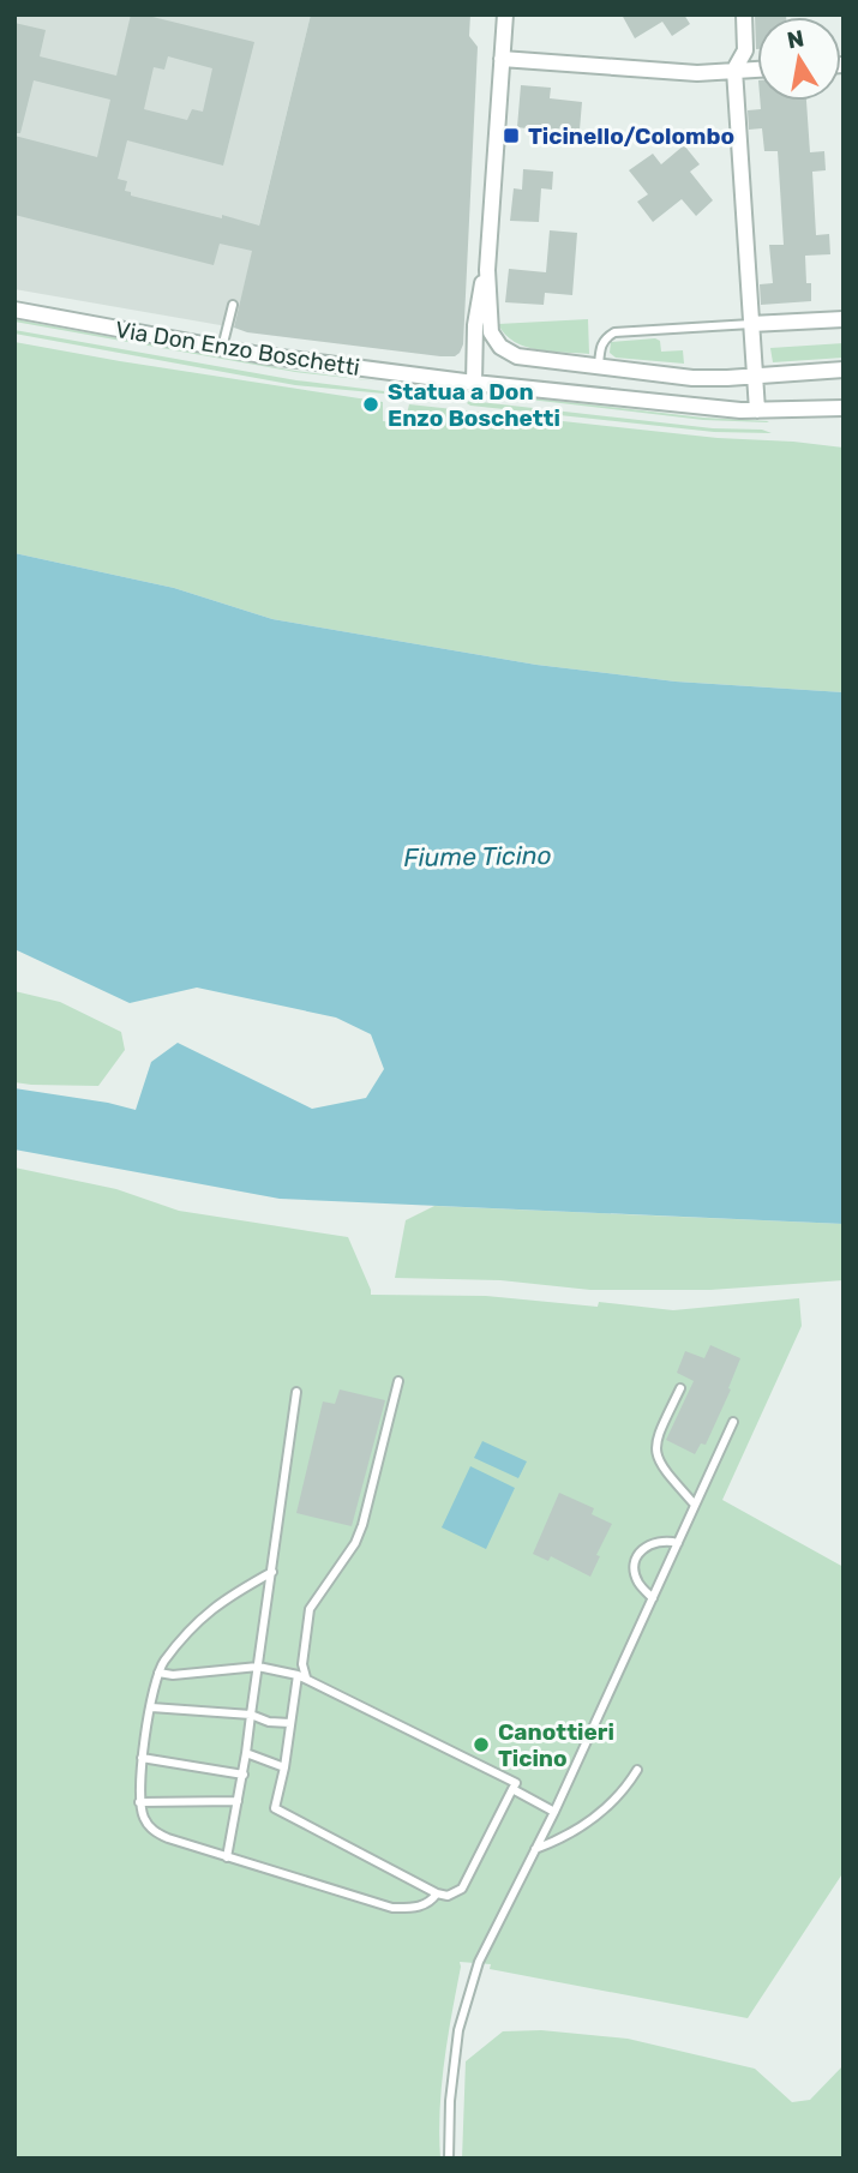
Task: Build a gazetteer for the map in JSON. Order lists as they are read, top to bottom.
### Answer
{
  "streets": {
    "street": ["Via Don Enzo Boschetti"]
  },
  "water": ["Fiume Ticino"],
  "places": {
    "transit": ["Ticinello/Colombo"],
    "other": ["Statua a Don Enzo Boschetti", "Canottieri Ticino"]
  },
  "north": "top"
}
